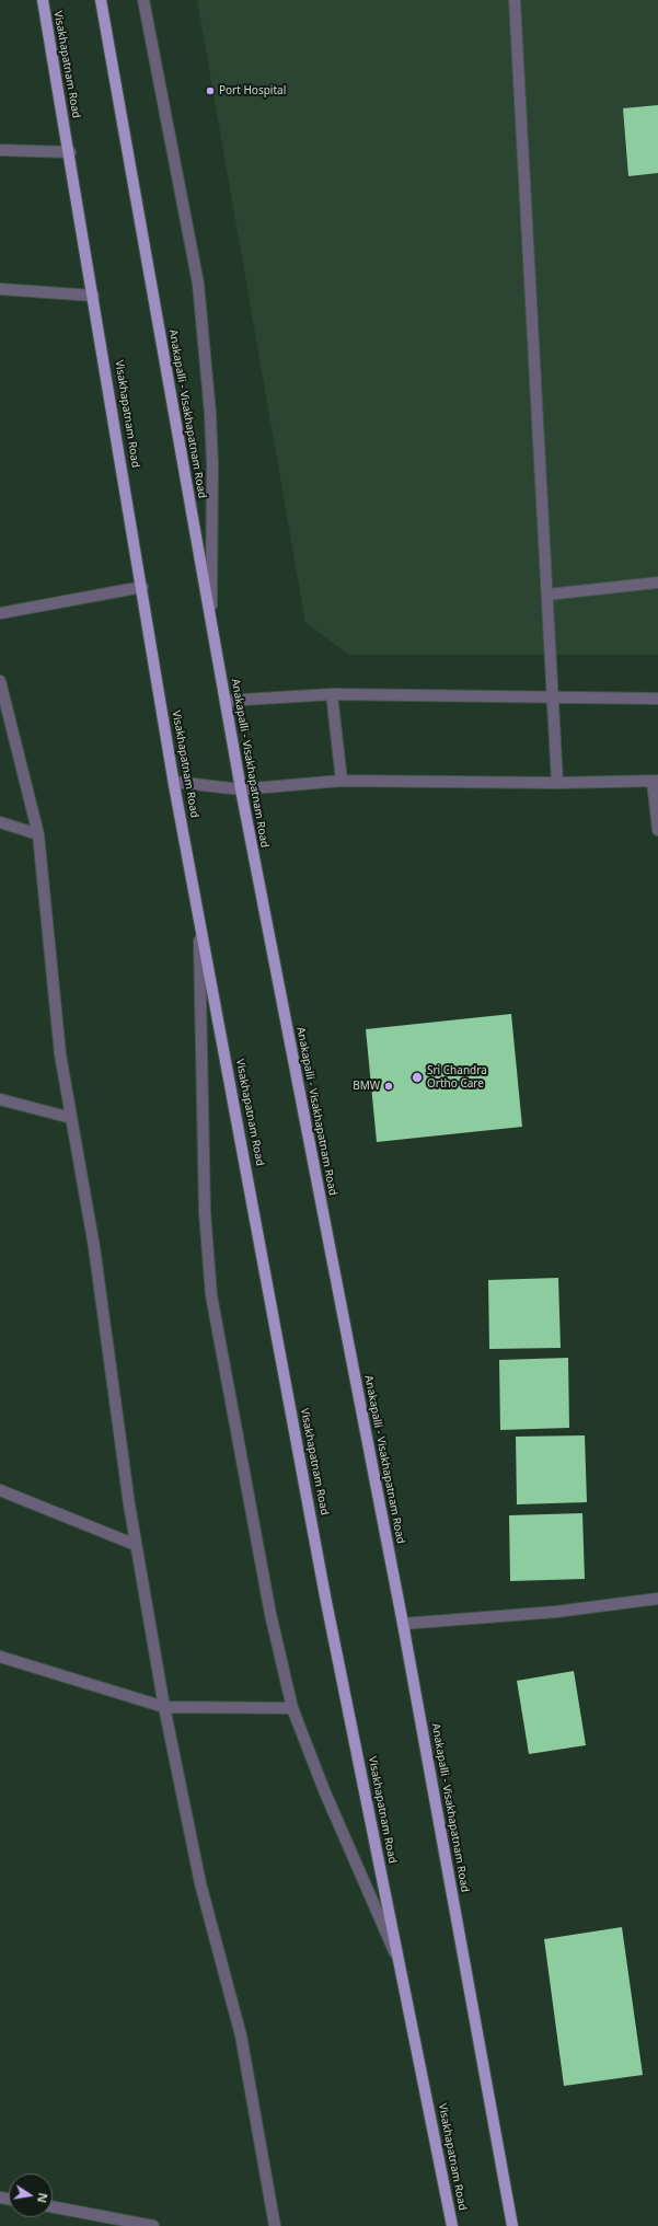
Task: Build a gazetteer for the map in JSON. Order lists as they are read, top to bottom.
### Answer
{
  "streets": {
    "main road": ["Visakhapatnam Road", "Anakapalli - Visakhapatnam Road"]
  },
  "places": ["Port Hospital", "Sri Chandra Ortho Care", "BMW"],
  "north": "right"
}
